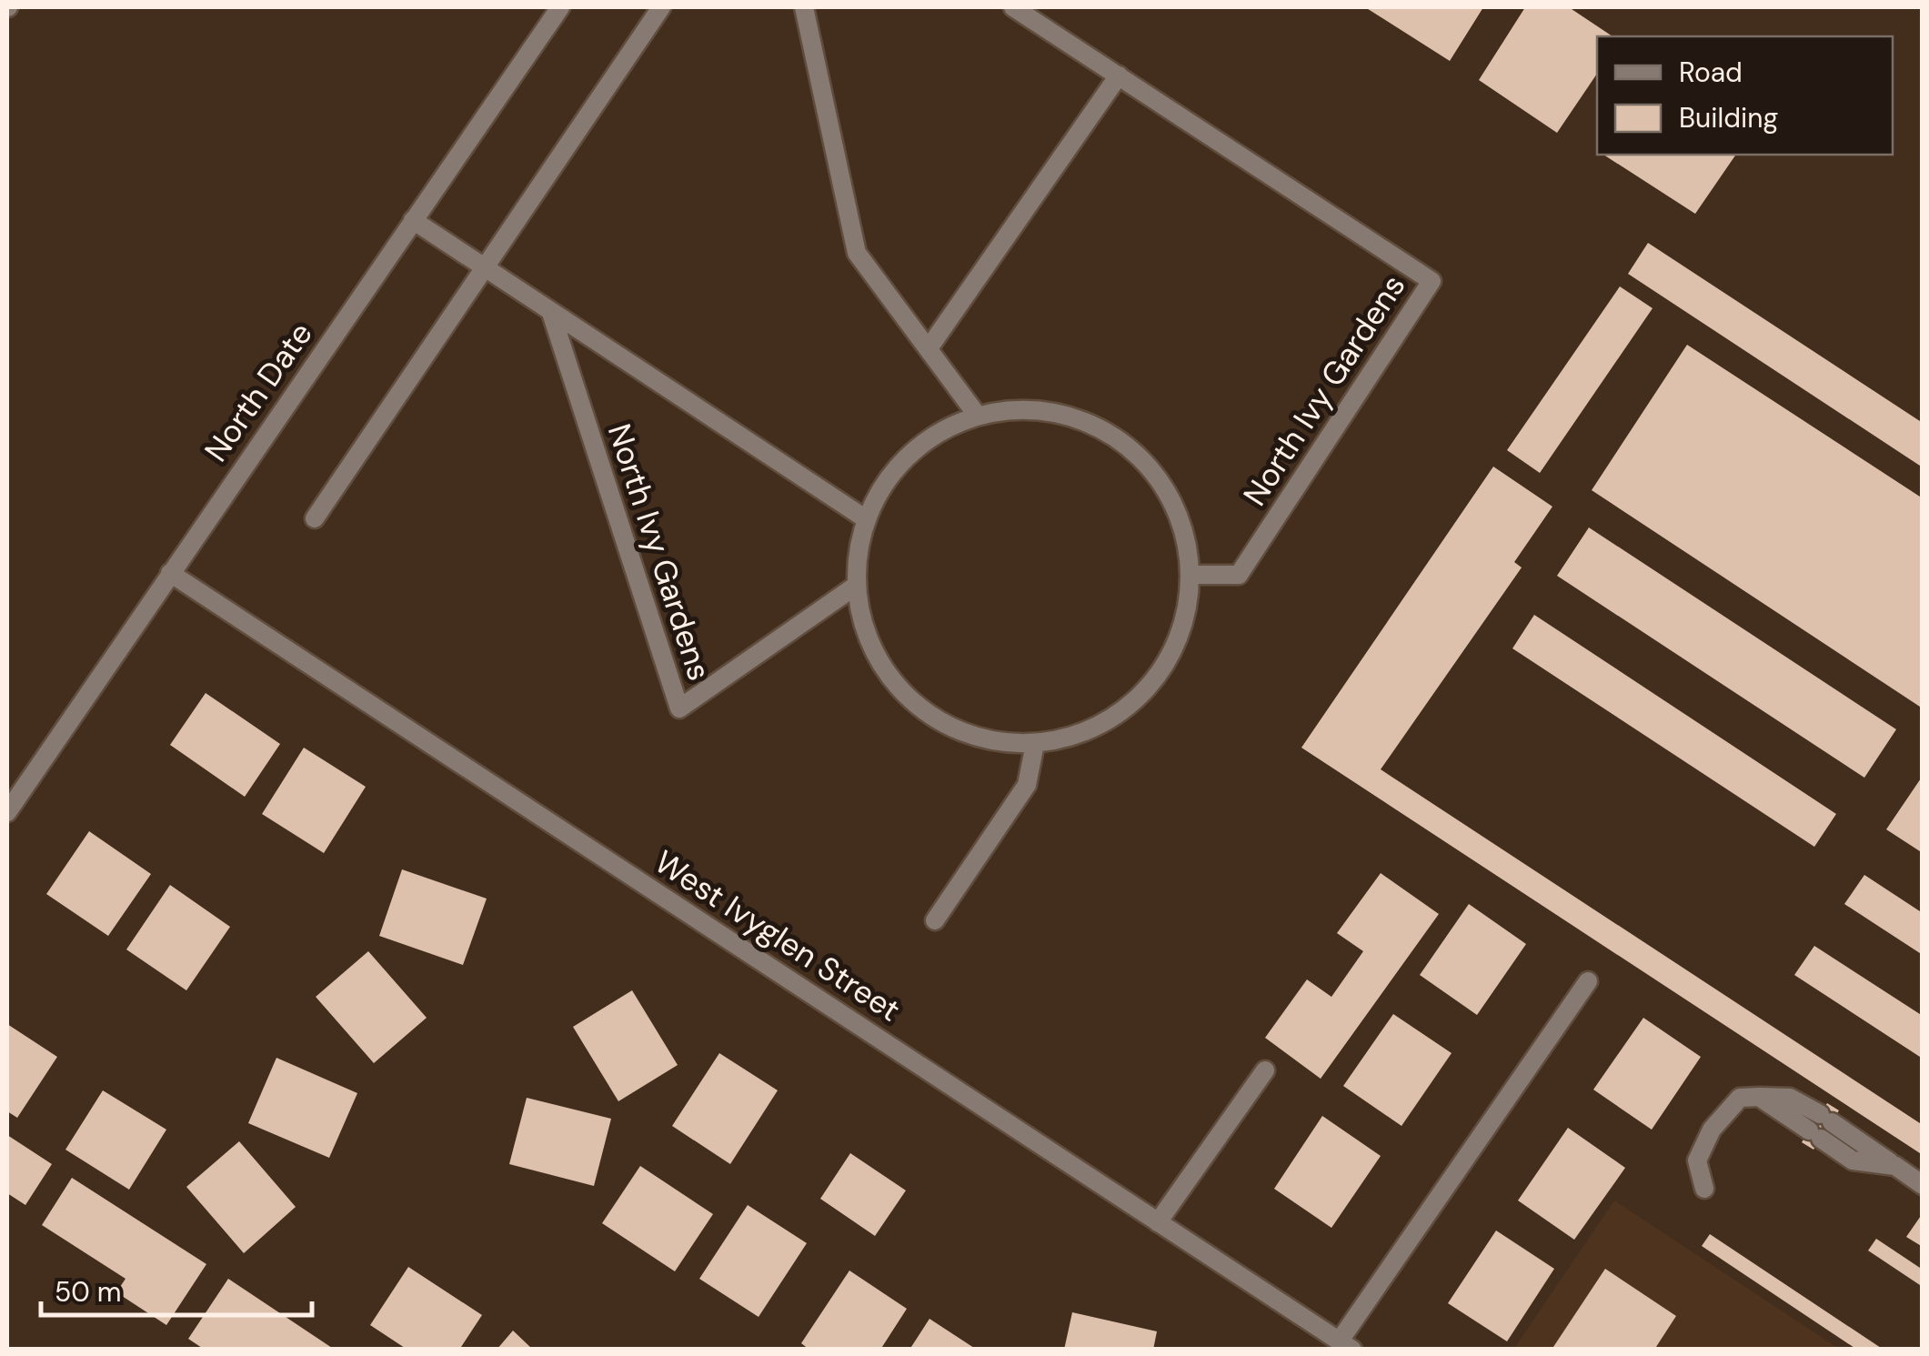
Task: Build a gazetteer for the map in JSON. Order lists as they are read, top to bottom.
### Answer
{
  "streets": {
    "street": ["North Ivy Gardens", "North Date", "West Ivyglen Street"]
  },
  "crossings": [
    ["North Ivy Gardens", "North Date"],
    ["North Date", "West Ivyglen Street"]
  ],
  "legend": ["Road", "Building"],
  "scale_bar": "50 m"
}
